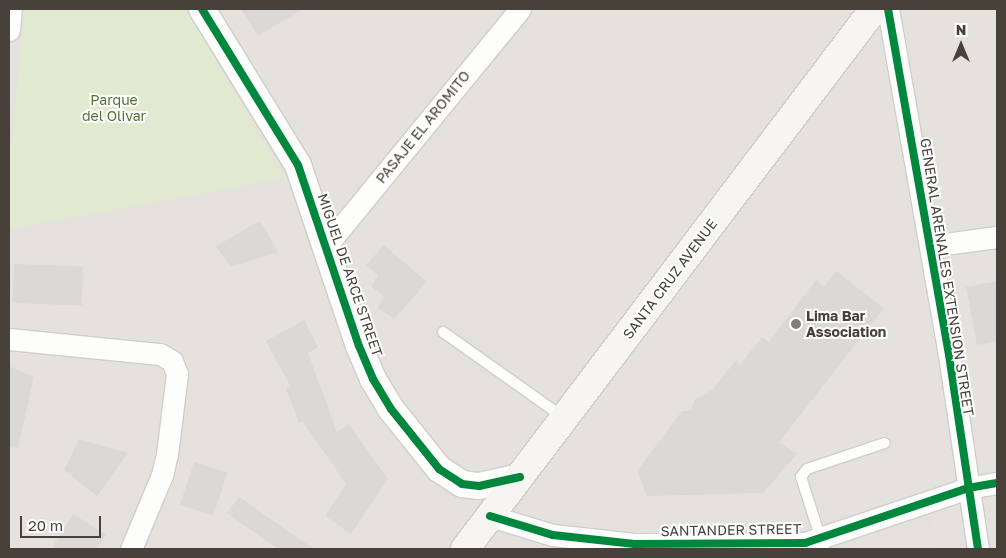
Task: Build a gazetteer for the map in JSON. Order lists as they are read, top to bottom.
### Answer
{
  "streets": {
    "main road": ["SANTA CRUZ AVENUE"],
    "street": [
      "PASAJE EL AROMITO",
      "MIGUEL DE ARCE STREET",
      "GENERAL ARENALES EXTENSION STREET",
      "SANTANDER STREET"
    ]
  },
  "crossings": [
    ["PASAJE EL AROMITO", "MIGUEL DE ARCE STREET"],
    ["MIGUEL DE ARCE STREET", "SANTA CRUZ AVENUE"],
    ["GENERAL ARENALES EXTENSION STREET", "SANTANDER STREET"],
    ["SANTA CRUZ AVENUE", "SANTANDER STREET"]
  ],
  "parks": ["Parque del Olivar"],
  "places": ["Lima Bar Association"],
  "scale_bar": "20 m",
  "north": "top"
}
